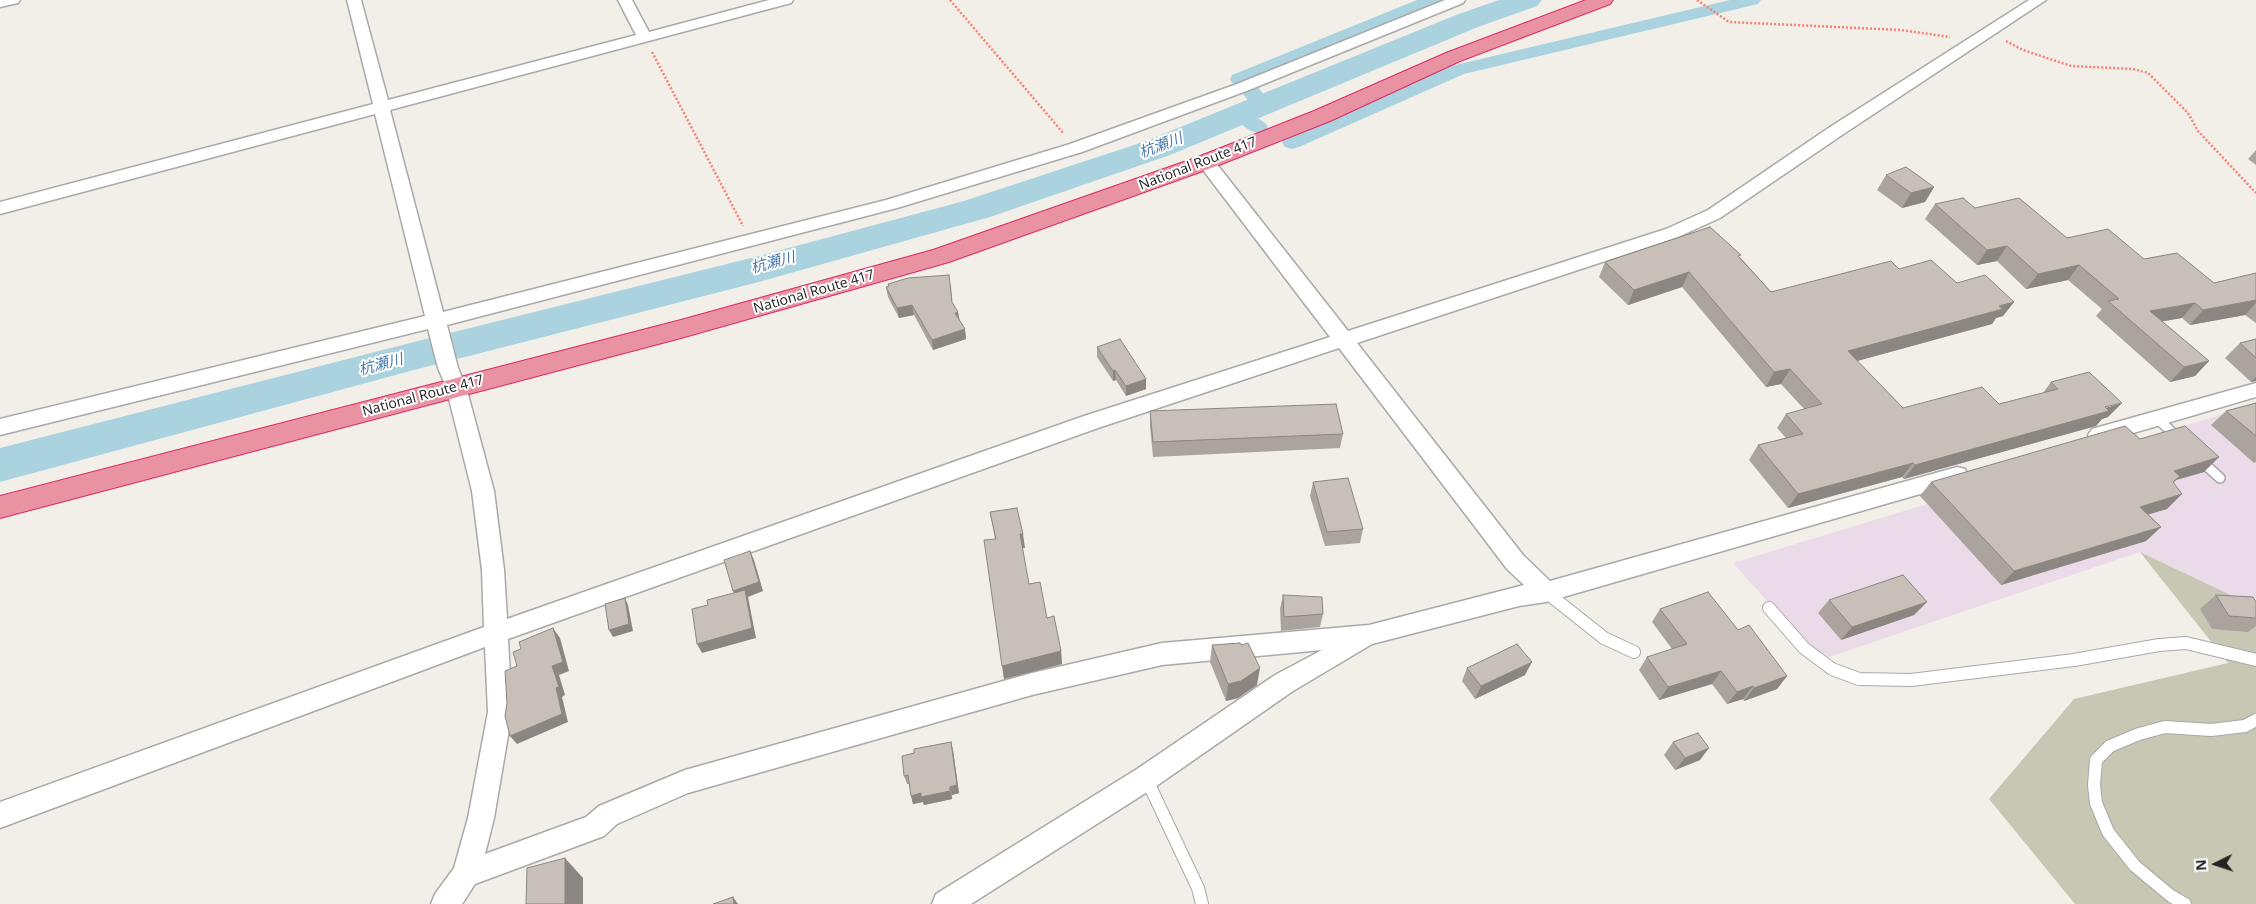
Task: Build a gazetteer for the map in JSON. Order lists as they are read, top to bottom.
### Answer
{
  "streets": {
    "highway": ["National Route 417"]
  },
  "water": ["杭瀬川"],
  "north": "left"
}
